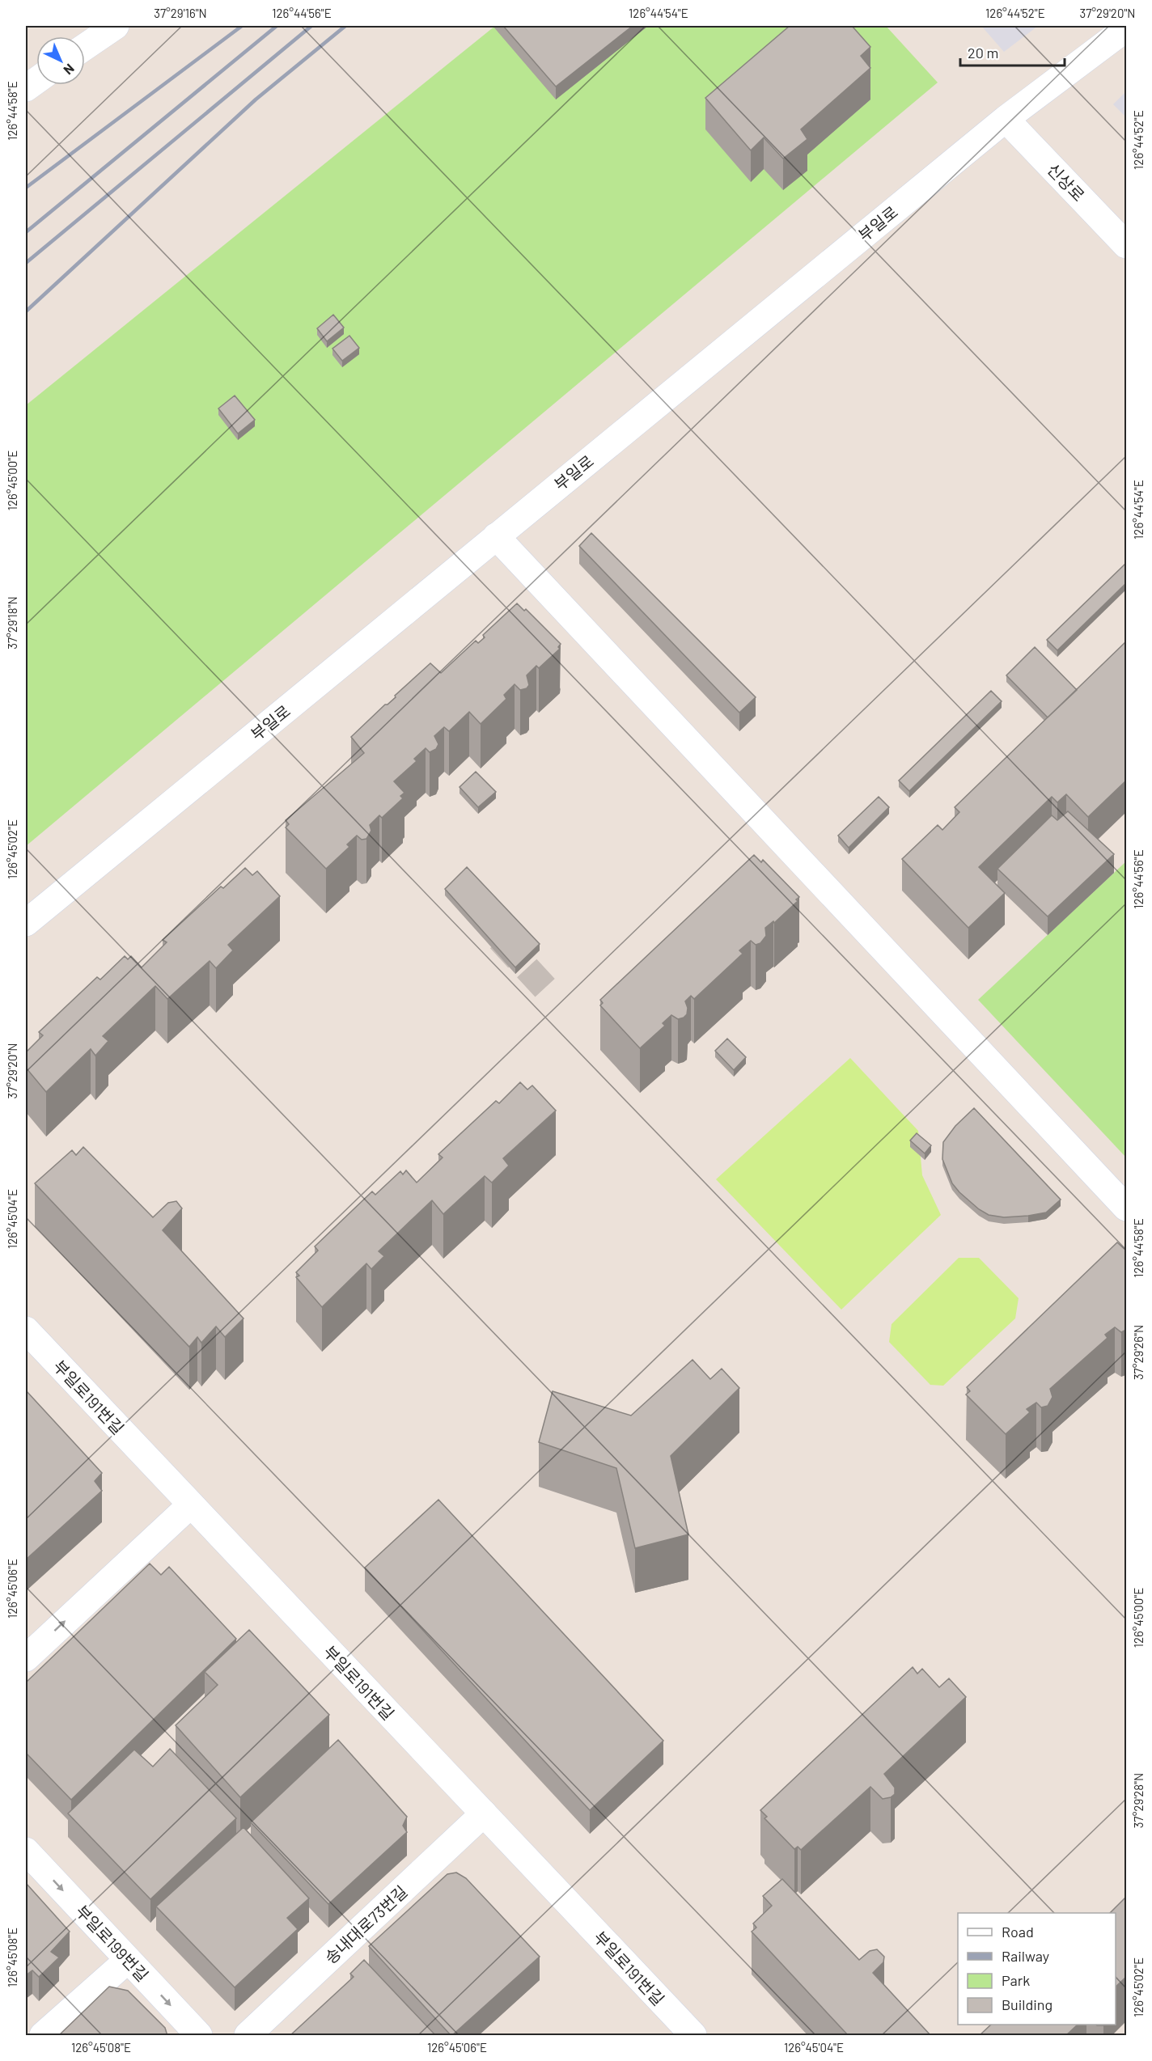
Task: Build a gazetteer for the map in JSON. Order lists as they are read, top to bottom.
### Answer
{
  "streets": {
    "street": [
      "신상로",
      "부일로",
      "부일로191번길",
      "송내대로73번길",
      "부일로199번길"
    ]
  },
  "crossings": [
    ["신상로", "부일로"],
    ["부일로191번길", "송내대로73번길"]
  ],
  "one_way": ["부일로199번길"],
  "legend": [
    "Road",
    "Railway",
    "Park",
    "Building"
  ],
  "scale_bar": "20 m",
  "north": "bottom right",
  "coordinates": [
    "37°29'16\"N",
    "126°44'56\"E",
    "126°44'54\"E",
    "126°44'52\"E",
    "37°29'20\"N",
    "126°44'58\"E",
    "126°45'00\"E",
    "37°29'18\"N",
    "126°45'02\"E",
    "126°45'04\"E",
    "37°29'26\"N",
    "126°45'06\"E",
    "37°29'28\"N",
    "126°45'08\"E"
  ]
}
